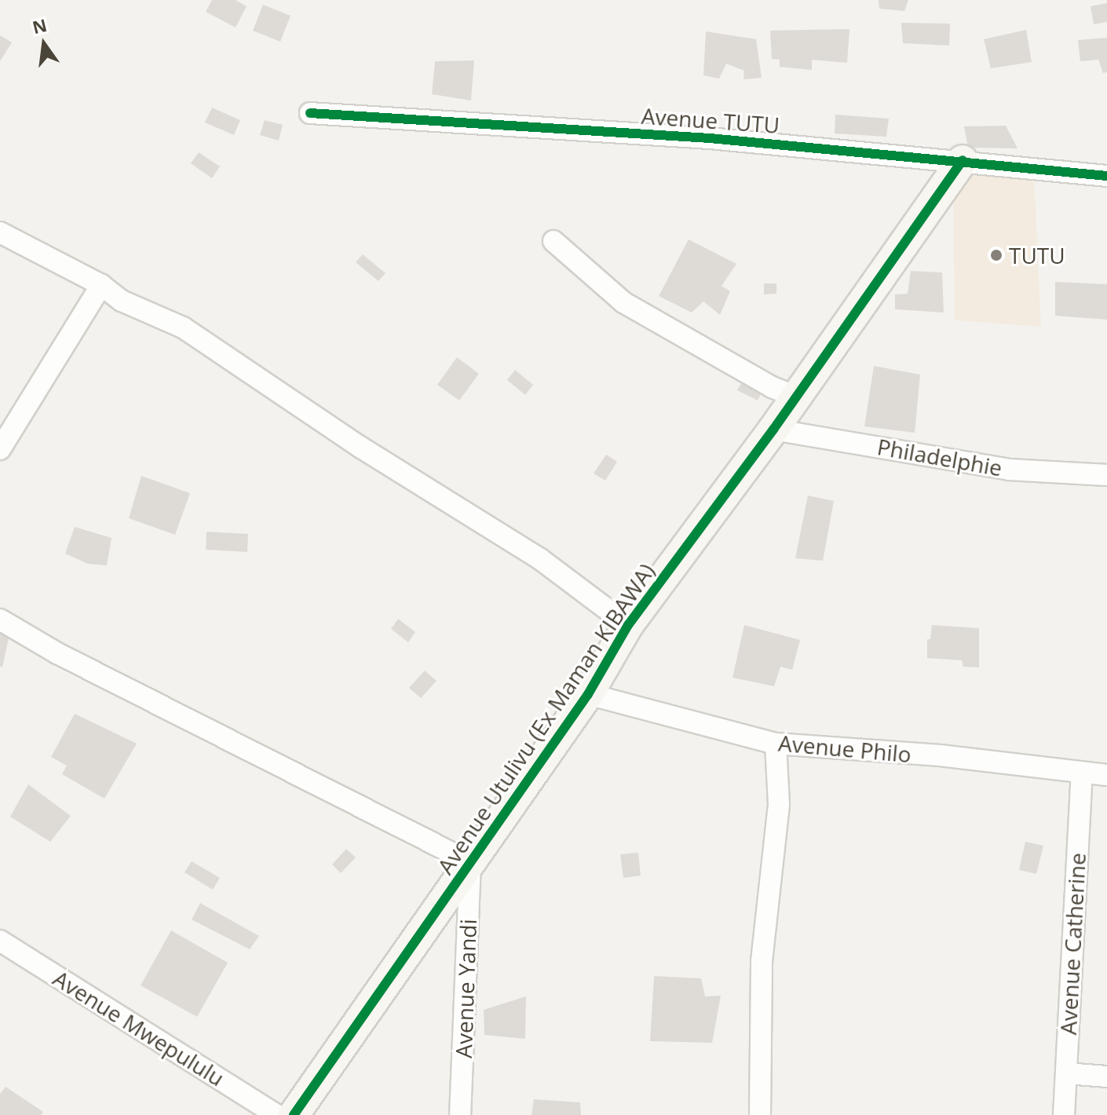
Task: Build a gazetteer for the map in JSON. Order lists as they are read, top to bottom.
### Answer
{
  "streets": {
    "street": [
      "Avenue TUTU",
      "Philadelphie",
      "Avenue Utulivu (Ex Maman KIBAWA)",
      "Avenue Philo",
      "Avenue Catherine",
      "Avenue Yandi",
      "Avenue Mwepululu"
    ]
  },
  "crossings": [
    ["Avenue TUTU", "Avenue Utulivu (Ex Maman KIBAWA)"],
    ["Philadelphie", "Avenue Utulivu (Ex Maman KIBAWA)"],
    ["Avenue Utulivu (Ex Maman KIBAWA)", "Avenue Philo"],
    ["Avenue Utulivu (Ex Maman KIBAWA)", "Avenue Yandi"],
    ["Avenue Philo", "Avenue Catherine"]
  ],
  "places": ["TUTU"],
  "north": "top"
}
